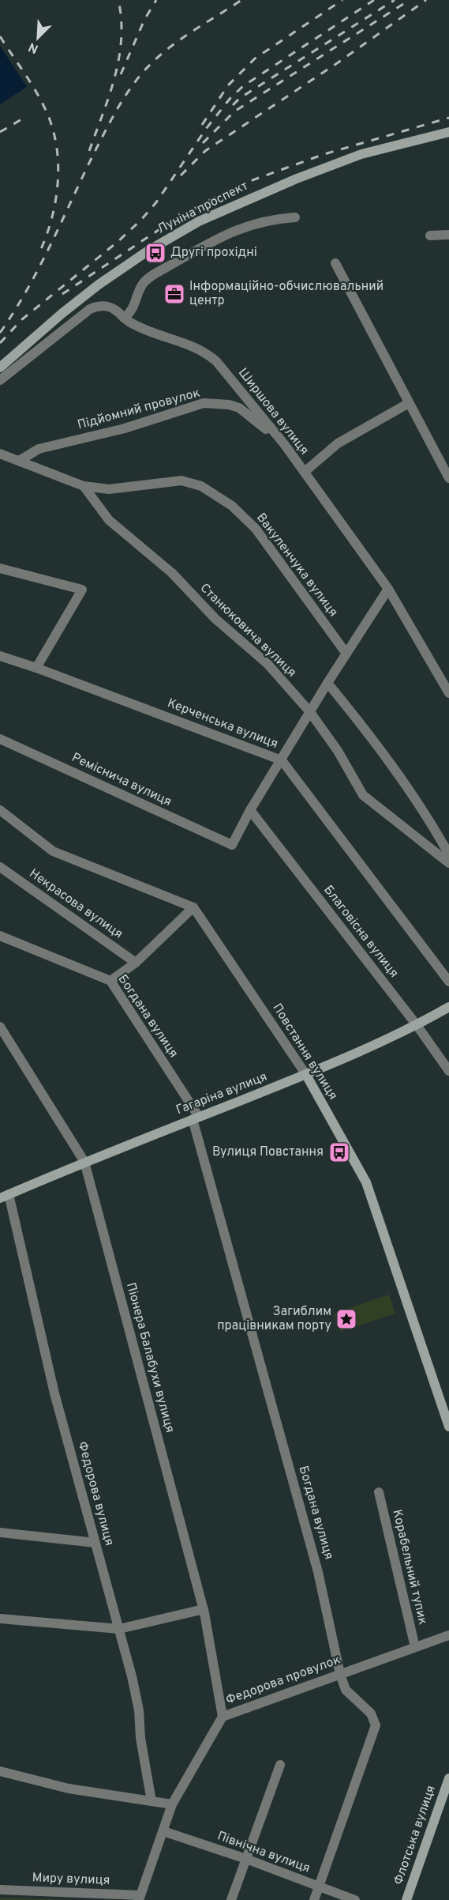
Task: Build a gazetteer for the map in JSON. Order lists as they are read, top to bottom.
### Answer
{
  "streets": {
    "street": [
      "Луніна проспект",
      "Підйомний провулок",
      "Ширшова вулиця",
      "Вакуленчука вулиця",
      "Станюковича вулиця",
      "Керченська вулиця",
      "Реміснича вулиця",
      "Некрасова вулиця",
      "Благовісна вулиця",
      "Богдана вулиця",
      "Повстання вулиця",
      "Гагаріна вулиця",
      "Піонера Балабухи вулиця",
      "Федорова вулиця",
      "Корабельний тупик",
      "Федорова провулок",
      "Флотська вулиця",
      "Північна вулиця",
      "Миру вулиця"
    ]
  },
  "crossings": [
    ["Підйомний провулок", "Ширшова вулиця"],
    ["Вакуленчука вулиця", "Станюковича вулиця"],
    ["Реміснича вулиця", "Благовісна вулиця"],
    ["Благовісна вулиця", "Гагаріна вулиця"],
    ["Богдана вулиця", "Гагаріна вулиця"],
    ["Богдана вулиця", "Федорова провулок"],
    ["Богдана вулиця", "Північна вулиця"],
    ["Повстання вулиця", "Гагаріна вулиця"],
    ["Гагаріна вулиця", "Піонера Балабухи вулиця"],
    ["Гагаріна вулиця", "Федорова вулиця"],
    ["Піонера Балабухи вулиця", "Федорова провулок"],
    ["Корабельний тупик", "Федорова провулок"]
  ],
  "places": {
    "bus stop": ["Другі прохідні", "Вулиця Повстання"],
    "office": ["Інформаційно-обчислювальний центр"],
    "place": ["Загиблим працівникам порту"]
  },
  "north": "bottom left"
}
